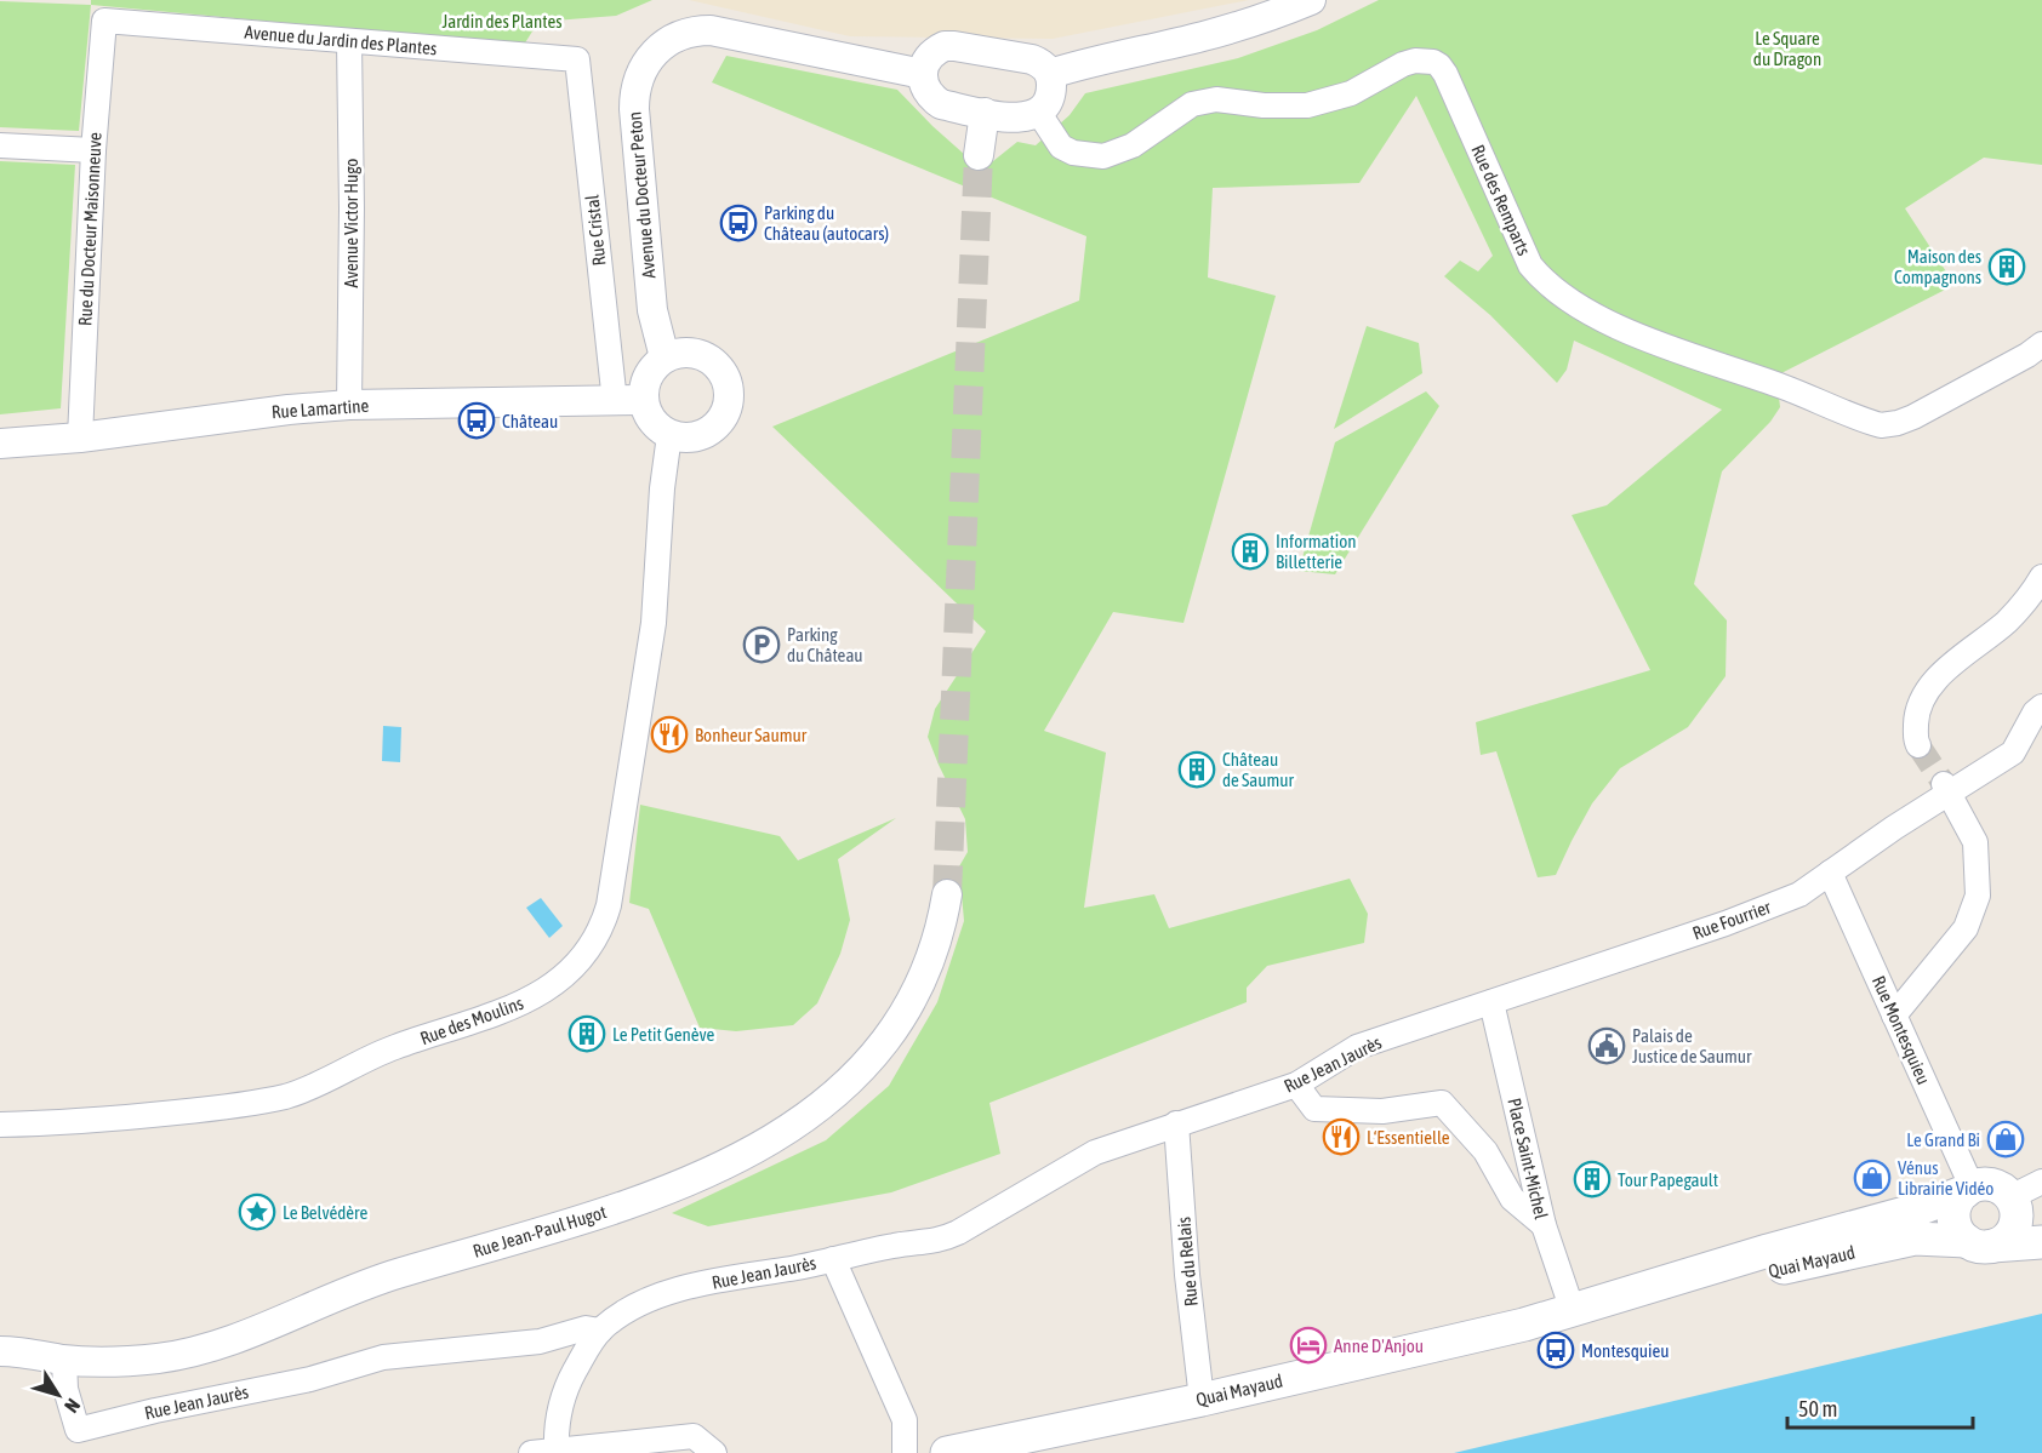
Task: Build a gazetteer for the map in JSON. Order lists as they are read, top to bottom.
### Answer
{
  "streets": {
    "main road": ["Quai Mayaud"],
    "street": [
      "Avenue du Jardin des Plantes",
      "Avenue du Docteur Peton",
      "Rue des Remparts",
      "Avenue Victor Hugo",
      "Rue du Docteur Maisonneuve",
      "Rue Cristal",
      "Rue Lamartine",
      "Rue Fourrier",
      "Rue des Moulins",
      "Rue Montesquieu",
      "Rue Jean Jaurès",
      "Place Saint-Michel",
      "Rue Jean-Paul Hugot",
      "Rue du Relais"
    ]
  },
  "crossings": [
    ["Avenue du Jardin des Plantes", "Avenue Victor Hugo"],
    ["Avenue du Jardin des Plantes", "Rue du Docteur Maisonneuve"],
    ["Avenue du Jardin des Plantes", "Rue Cristal"],
    ["Avenue du Docteur Peton", "Rue Cristal"],
    ["Avenue du Docteur Peton", "Rue Lamartine"],
    ["Avenue du Docteur Peton", "Rue des Moulins"],
    ["Avenue Victor Hugo", "Rue Lamartine"],
    ["Rue du Docteur Maisonneuve", "Rue Lamartine"],
    ["Rue Cristal", "Rue Lamartine"],
    ["Rue Cristal", "Rue des Moulins"],
    ["Rue Lamartine", "Rue des Moulins"],
    ["Rue Fourrier", "Rue Montesquieu"],
    ["Rue Fourrier", "Rue Jean Jaurès"],
    ["Rue Fourrier", "Place Saint-Michel"],
    ["Rue Montesquieu", "Quai Mayaud"],
    ["Rue Jean Jaurès", "Place Saint-Michel"],
    ["Rue Jean Jaurès", "Rue Jean-Paul Hugot"],
    ["Rue Jean Jaurès", "Rue du Relais"],
    ["Place Saint-Michel", "Quai Mayaud"],
    ["Rue du Relais", "Quai Mayaud"]
  ],
  "parks": ["Jardin des Plantes", "Le Square du Dragon"],
  "places": {
    "bus stop": ["Parking du Château (autocars)", "Château", "Montesquieu"],
    "building": [
      "Maison des Compagnons",
      "Information Billetterie",
      "Château de Saumur",
      "Le Petit Genève",
      "Tour Papegault"
    ],
    "parking": ["Parking du Château"],
    "restaurant": ["Bonheur Saumur", "L‘Essentielle"],
    "public building": ["Palais de Justice de Saumur"],
    "shop": ["Le Grand Bi", "Vénus Librairie Vidéo"],
    "place": ["Le Belvédère"],
    "hotel": ["Anne D'Anjou"]
  },
  "scale_bar": "50 m",
  "north": "bottom right"
}
